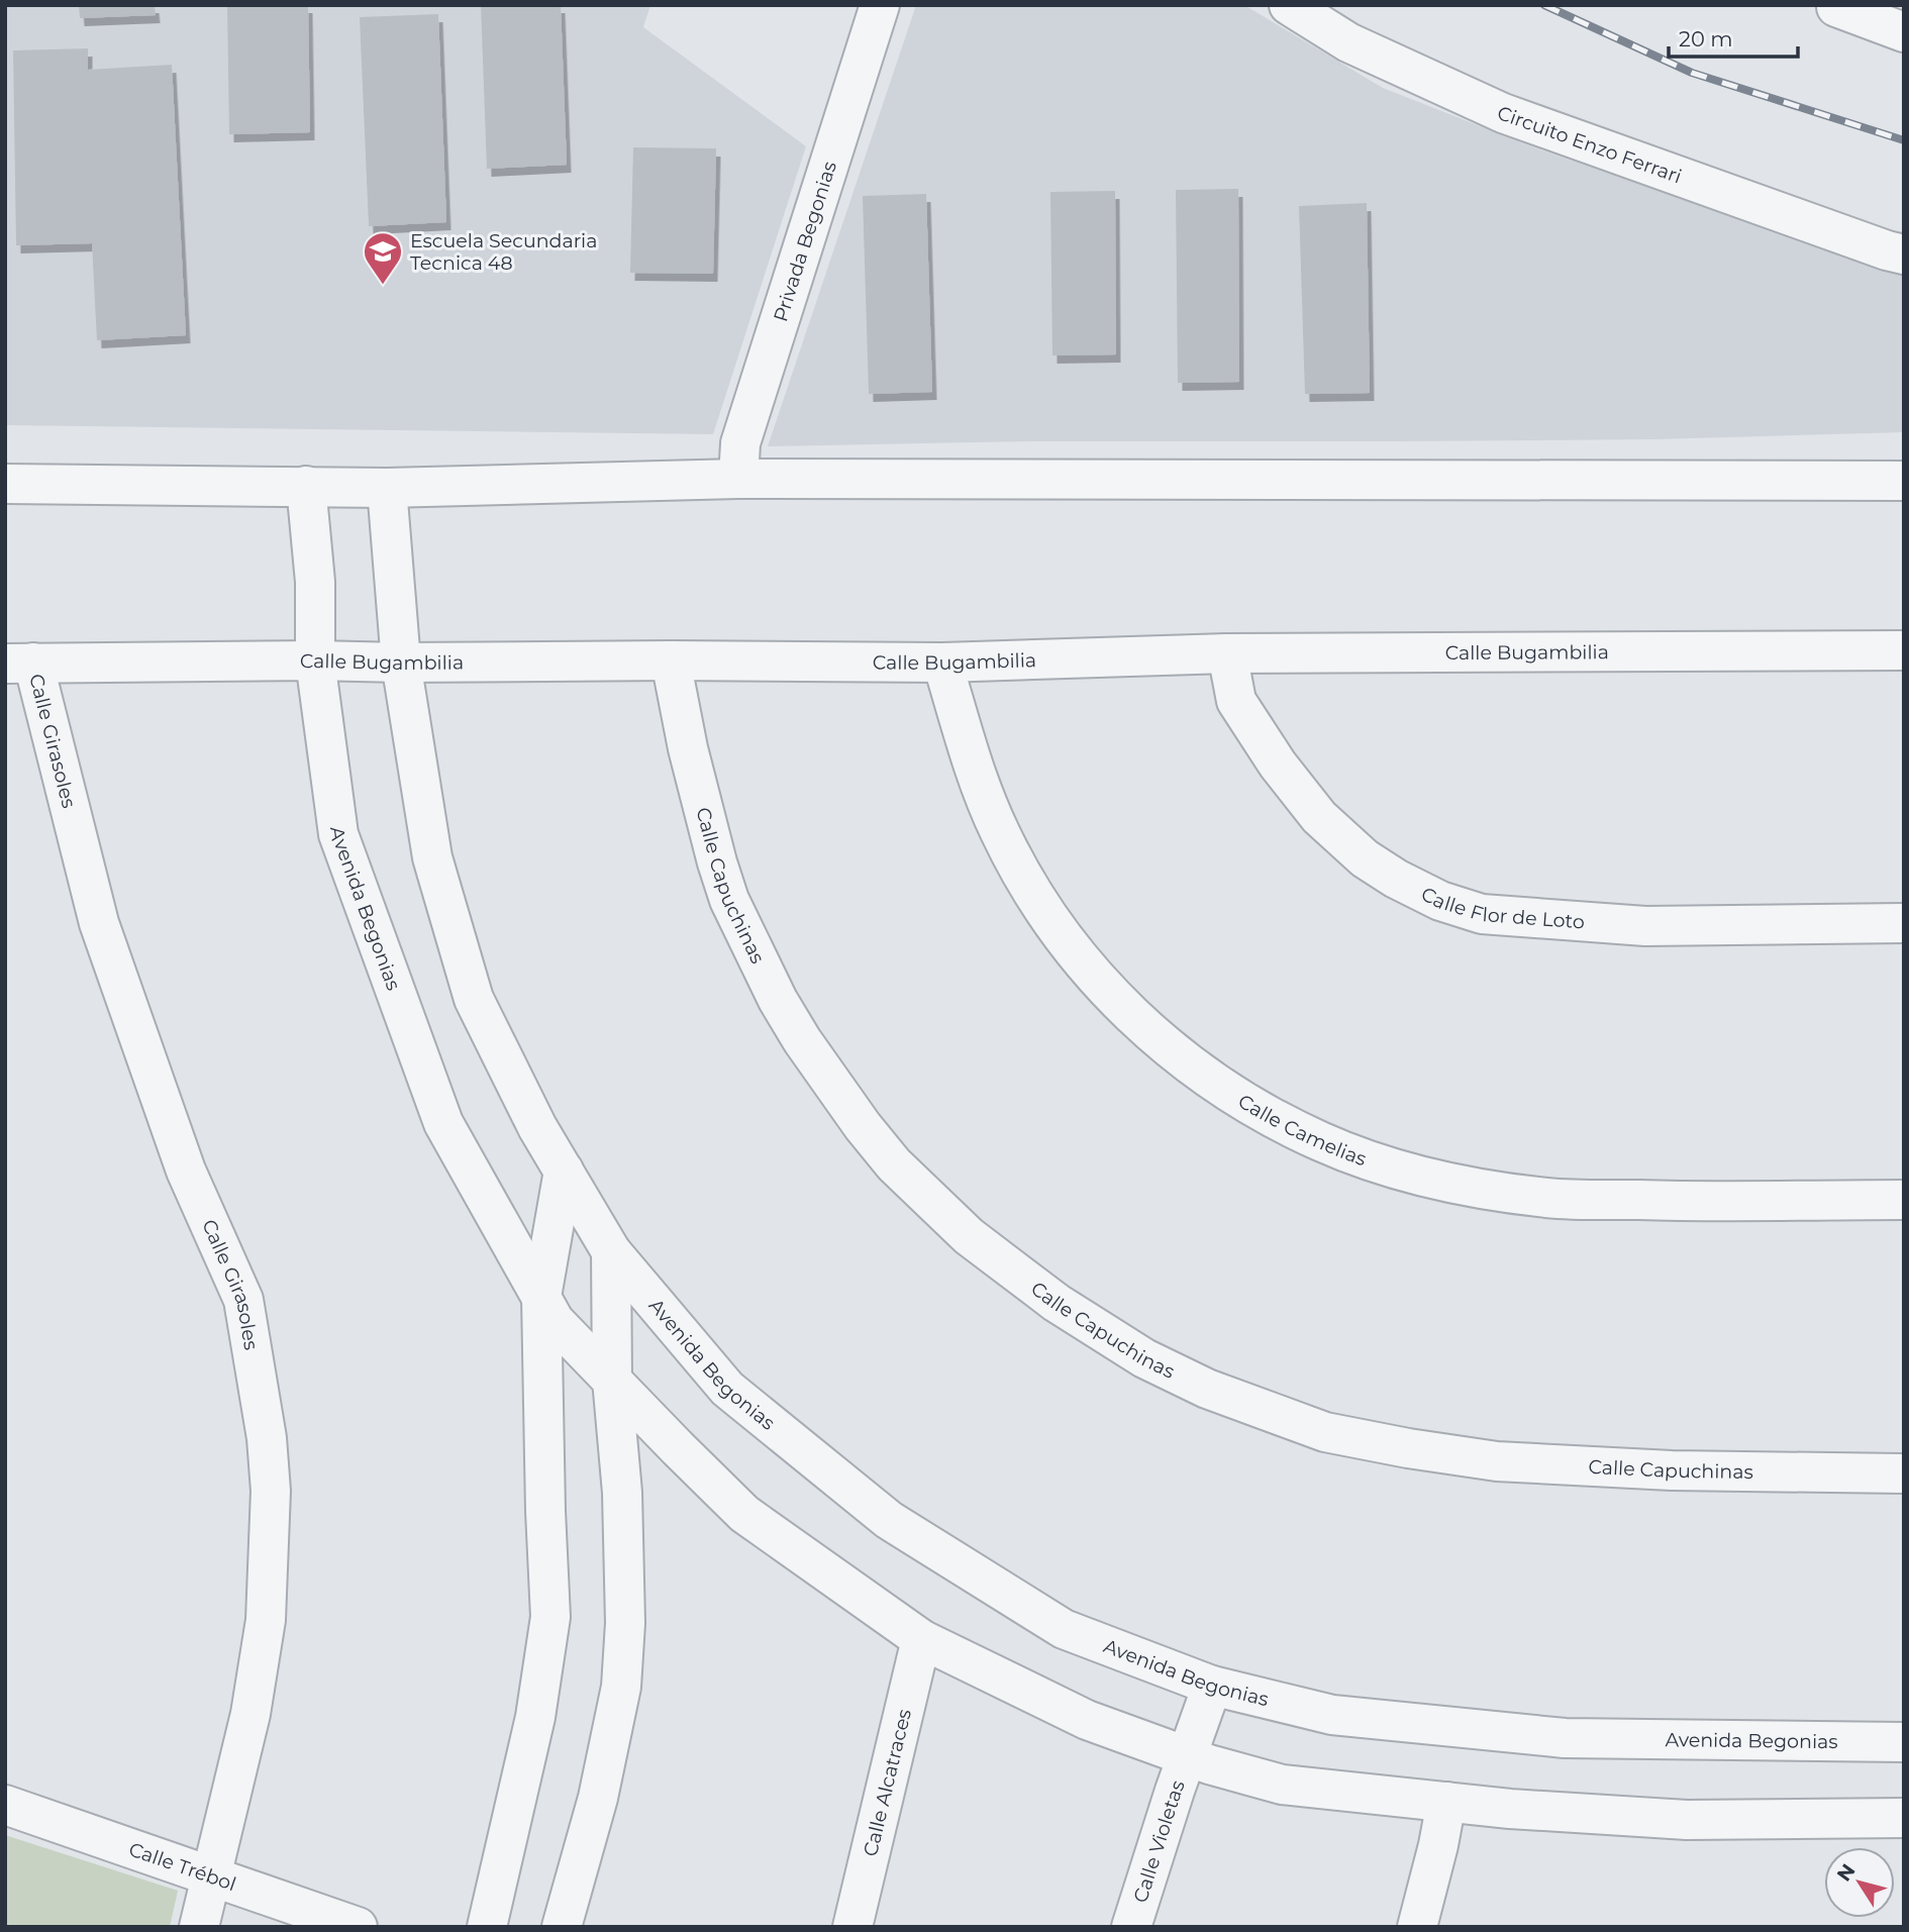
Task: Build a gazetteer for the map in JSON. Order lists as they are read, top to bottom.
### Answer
{
  "streets": {
    "street": [
      "Circuito Enzo Ferrari",
      "Privada Begonias",
      "Calle Bugambilia",
      "Calle Girasoles",
      "Calle Capuchinas",
      "Calle Flor de Loto",
      "Avenida Begonias",
      "Calle Camelias",
      "Calle Alcatraces",
      "Calle Violetas",
      "Calle Trébol"
    ]
  },
  "crossings": [
    ["Calle Bugambilia", "Calle Girasoles"],
    ["Calle Bugambilia", "Calle Capuchinas"],
    ["Calle Bugambilia", "Calle Flor de Loto"],
    ["Calle Bugambilia", "Avenida Begonias"],
    ["Calle Bugambilia", "Calle Camelias"],
    ["Calle Girasoles", "Calle Trébol"],
    ["Avenida Begonias", "Calle Alcatraces"],
    ["Avenida Begonias", "Calle Violetas"]
  ],
  "places": {
    "school or university": ["Escuela Secundaria Tecnica 48"]
  },
  "scale_bar": "20 m",
  "north": "top left"
}
